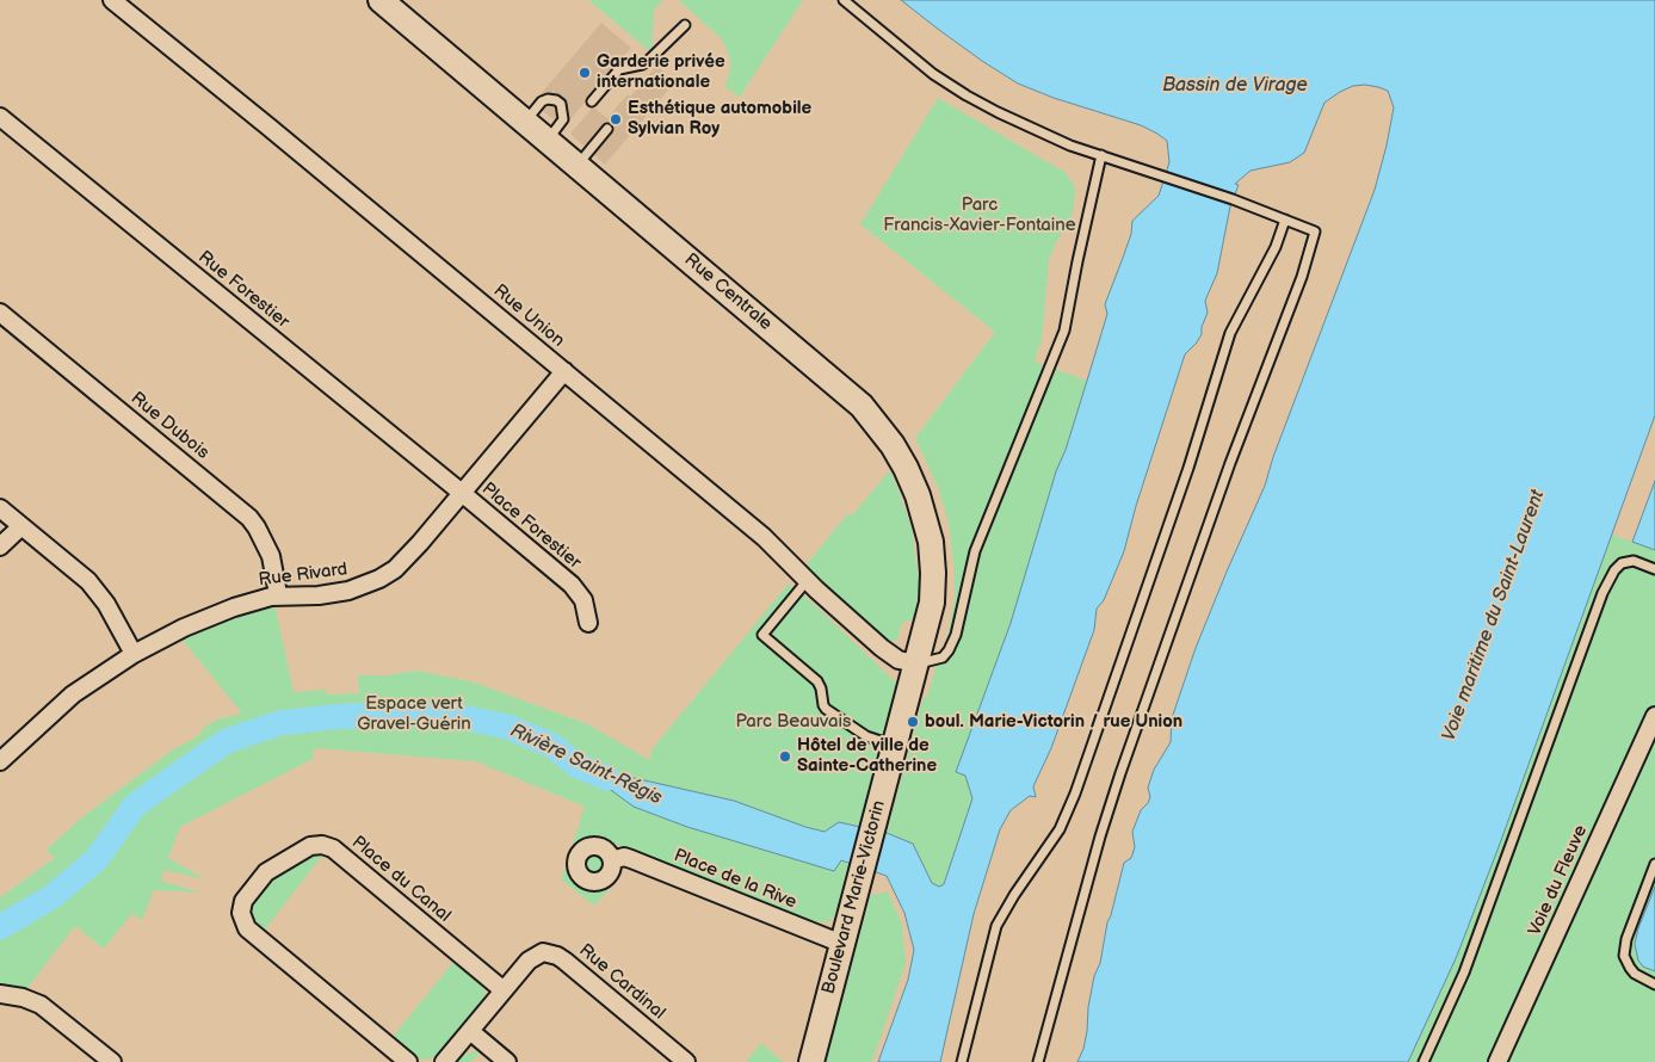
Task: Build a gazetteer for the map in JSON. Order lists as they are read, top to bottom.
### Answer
{
  "streets": {
    "street": [
      "Rue Forestier",
      "Rue Centrale",
      "Rue Union",
      "Rue Dubois",
      "Place Forestier",
      "Rue Rivard",
      "Place du Canal",
      "Place de la Rive",
      "Voie du Fleuve",
      "Boulevard Marie-Victorin",
      "Rue Cardinal"
    ]
  },
  "crossings": [
    ["Rue Forestier", "Place Forestier"],
    ["Rue Forestier", "Rue Rivard"],
    ["Rue Centrale", "Rue Union"],
    ["Rue Centrale", "Boulevard Marie-Victorin"],
    ["Rue Union", "Rue Rivard"],
    ["Rue Union", "Boulevard Marie-Victorin"],
    ["Rue Dubois", "Rue Rivard"],
    ["Place Forestier", "Rue Rivard"],
    ["Place du Canal", "Rue Cardinal"],
    ["Place de la Rive", "Boulevard Marie-Victorin"]
  ],
  "water": ["Bassin de Virage", "Voie maritime du Saint-Laurent", "Rivière Saint-Régis"],
  "parks": ["Parc Francis-Xavier-Fontaine", "Espace vert Gravel-Guérin", "Parc Beauvais"],
  "places": [
    "Garderie privée internationale",
    "Esthétique automobile Sylvian Roy",
    "boul. Marie-Victorin / rue Union",
    "Hôtel de ville de Sainte-Catherine"
  ]
}
